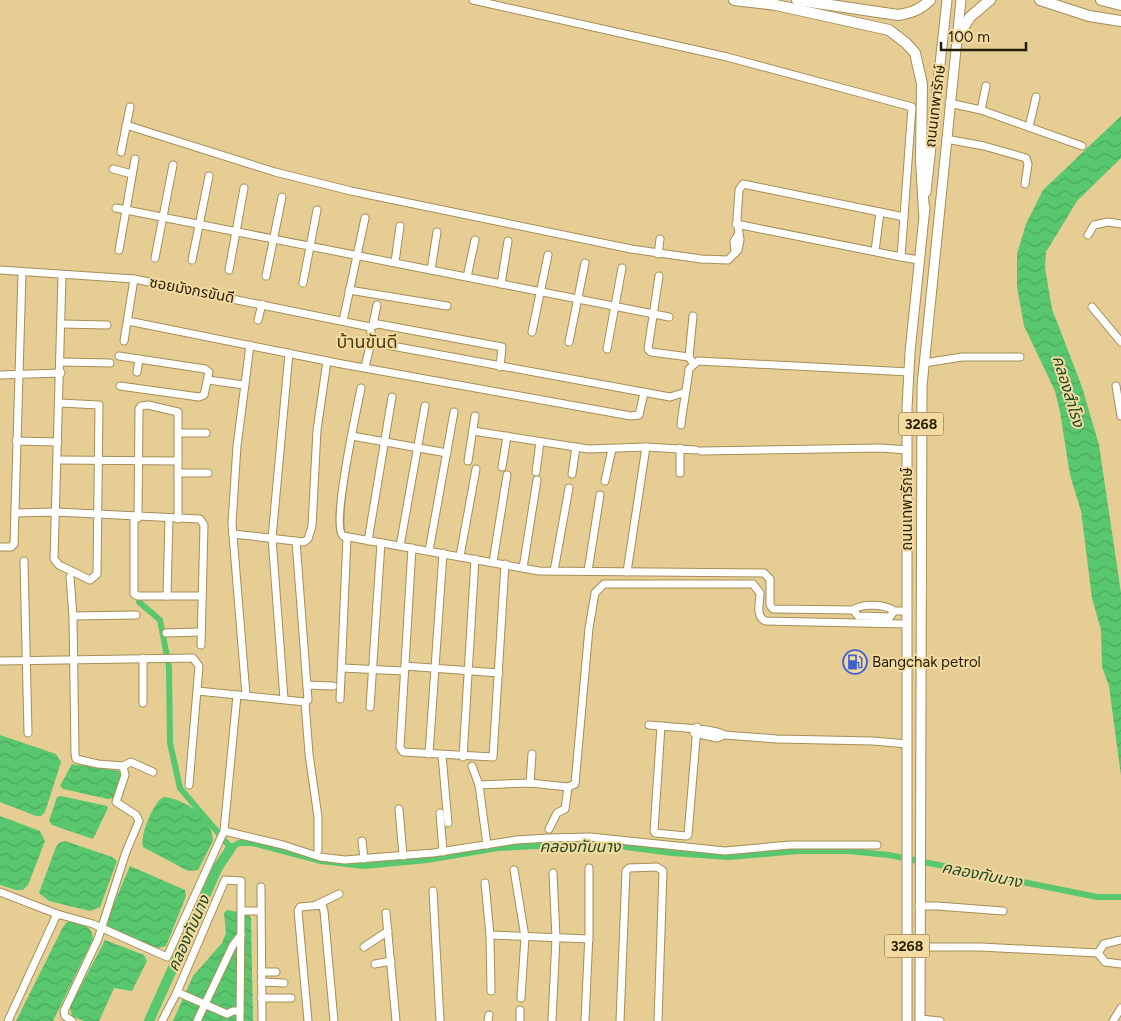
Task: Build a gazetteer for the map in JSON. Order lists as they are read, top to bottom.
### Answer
{
  "streets": {
    "main road": ["ถนนเทพารักษ์", "3268"],
    "street": ["ซอยมังกรขันดี"]
  },
  "districts": ["บ้านขันดี"],
  "water": ["คลองสำโรง", "คลองทับนาง"],
  "places": {
    "fuel station": ["Bangchak petrol"]
  },
  "scale_bar": "100 m"
}
